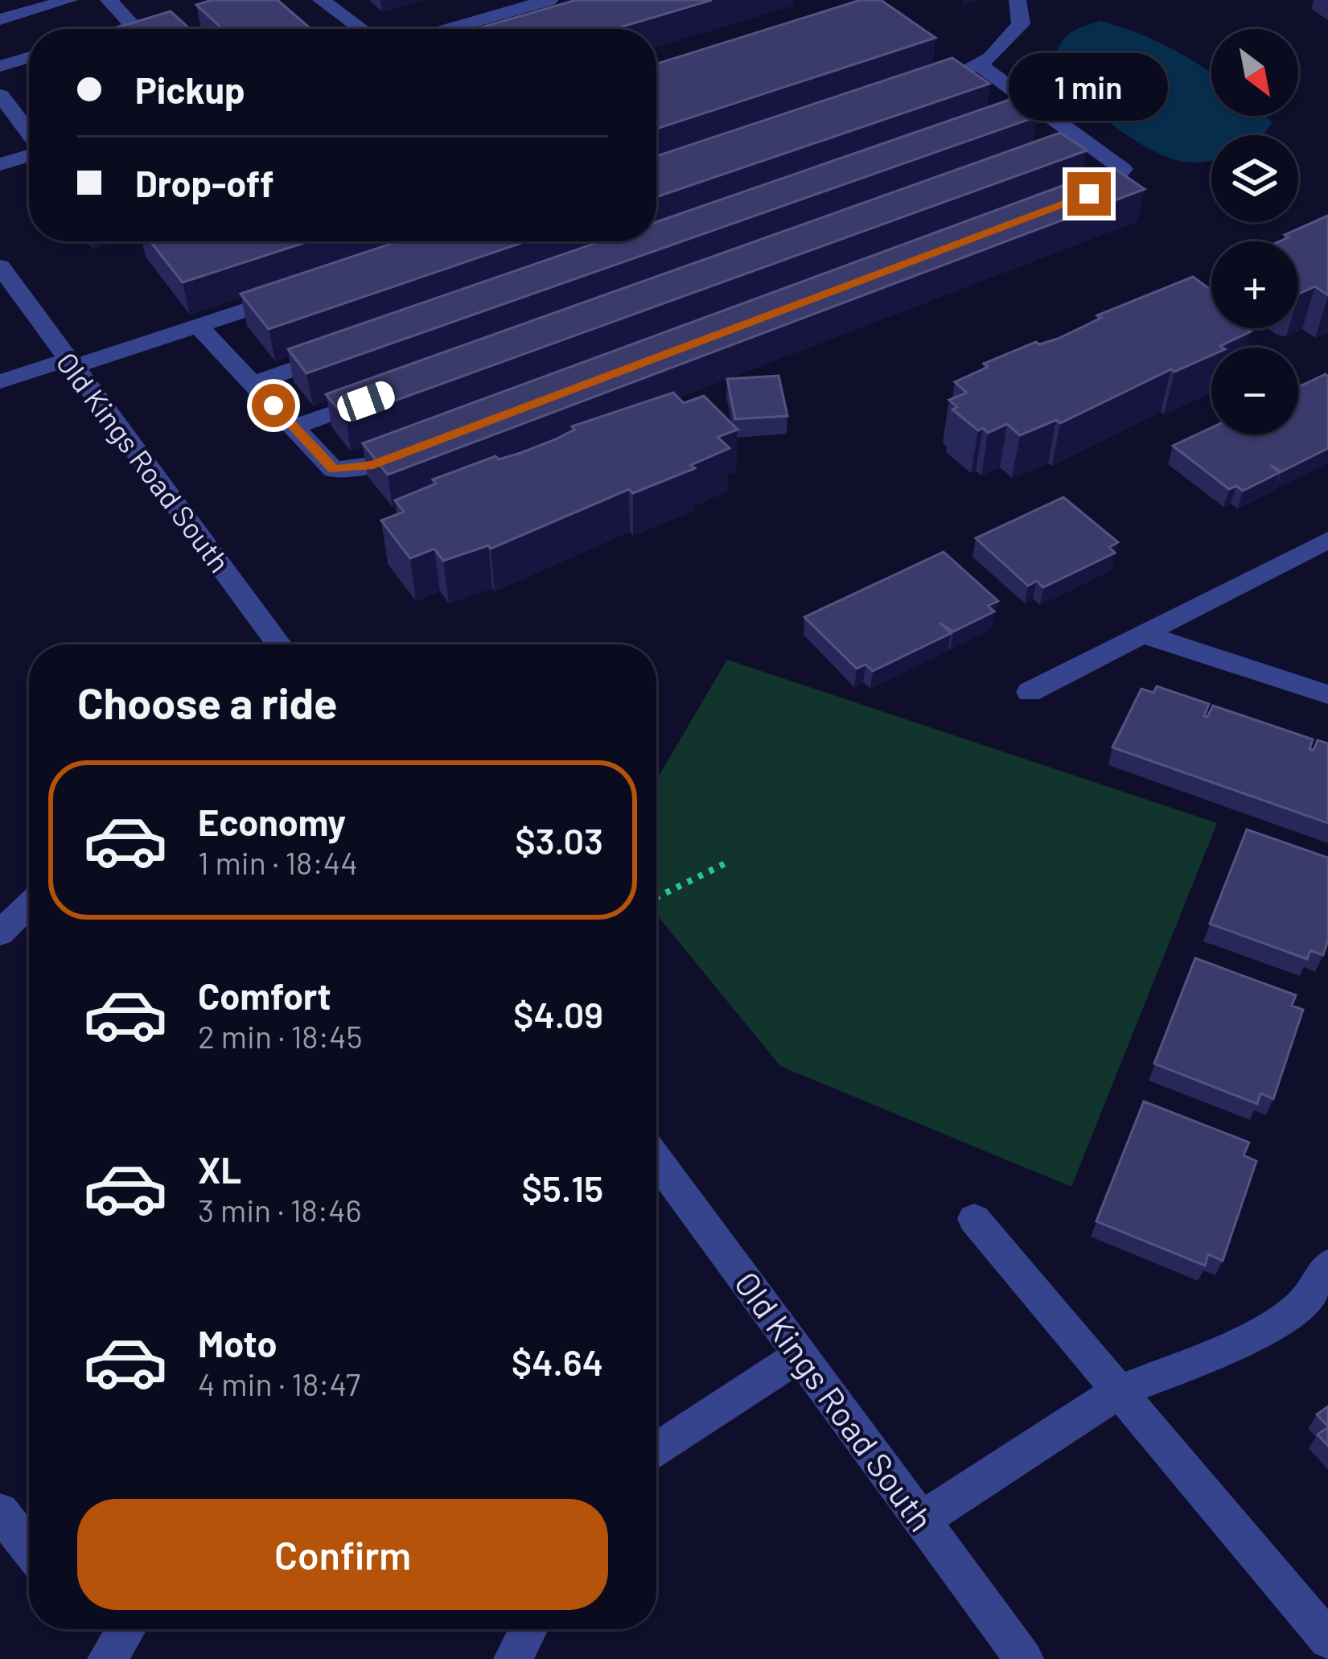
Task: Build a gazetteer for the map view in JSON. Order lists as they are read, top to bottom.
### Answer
{
  "streets": {
    "street": ["Old Kings Road South"]
  },
  "north": "bottom right",
  "page": {
    "map_buttons": ["+", "−"],
    "banner": ["Pickup", "Drop-off"],
    "bubble": "1 min",
    "heading": "Choose a ride",
    "list": [
      {
        "name": "Economy",
        "note": "1 min · 18:44",
        "value": "$3.03"
      },
      {
        "name": "Comfort",
        "note": "2 min · 18:45",
        "value": "$4.09"
      },
      {
        "name": "XL",
        "note": "3 min · 18:46",
        "value": "$5.15"
      },
      {
        "name": "Moto",
        "note": "4 min · 18:47",
        "value": "$4.64"
      }
    ],
    "buttons": "Confirm"
  }
}
